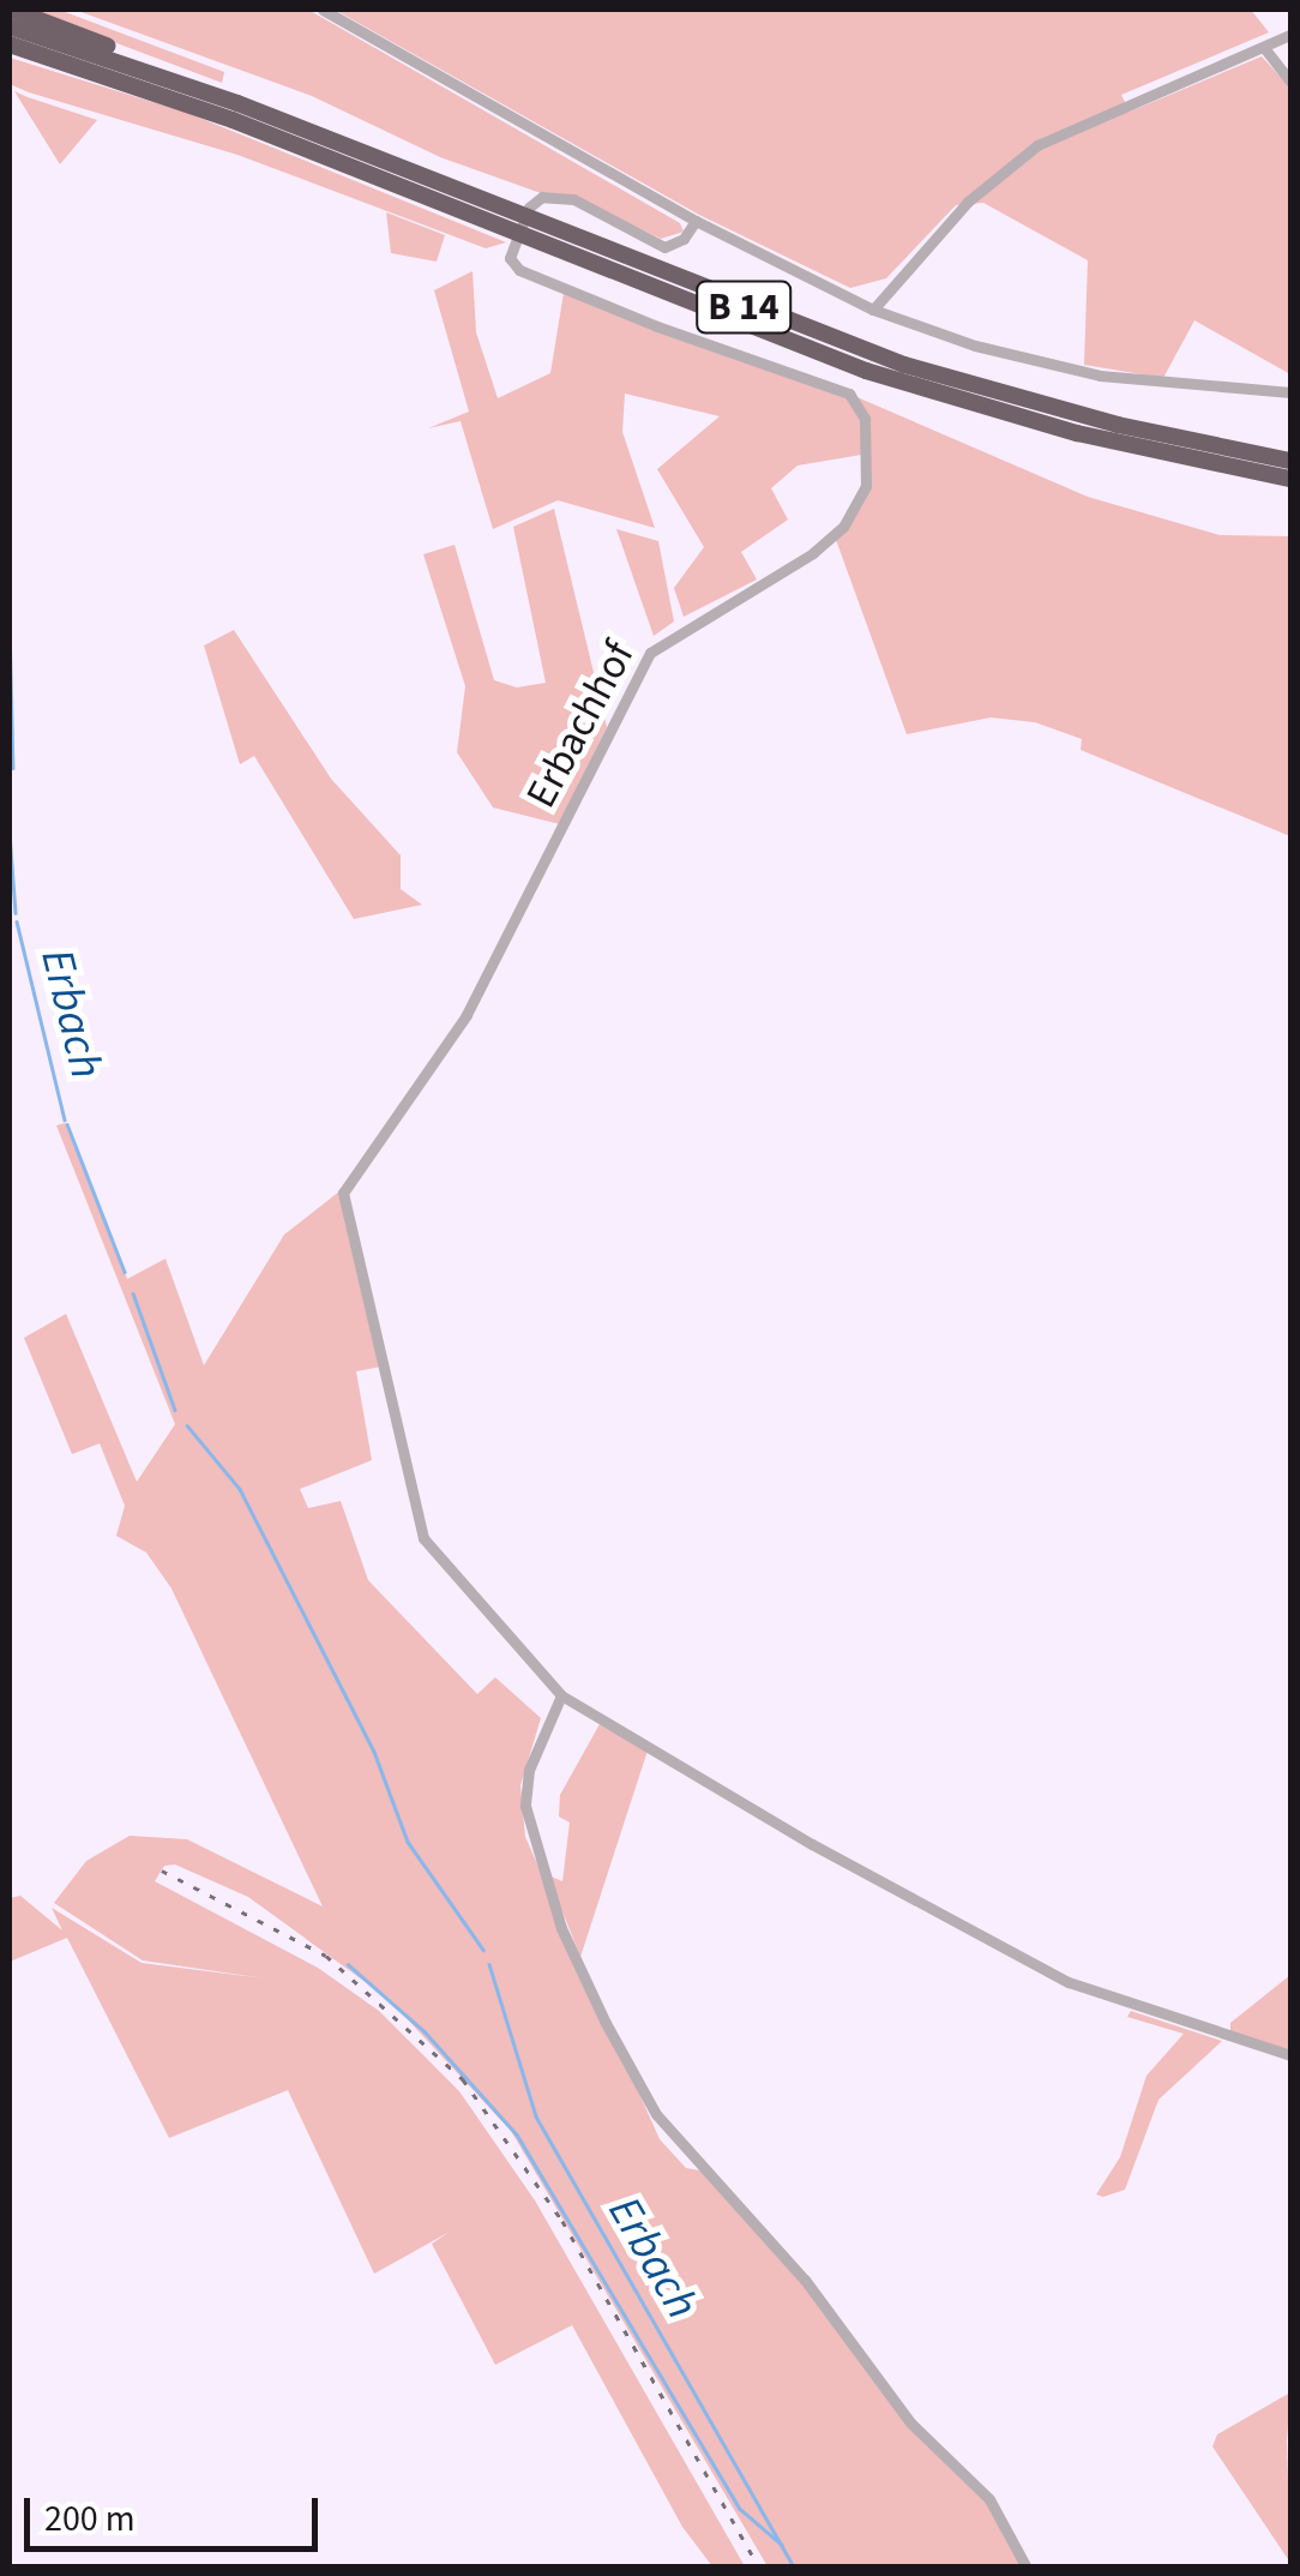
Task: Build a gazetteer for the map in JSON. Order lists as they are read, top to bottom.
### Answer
{
  "streets": {
    "highway": ["B 14"],
    "street": ["Erbachhof"]
  },
  "water": ["Erbach"],
  "scale_bar": "200 m"
}
